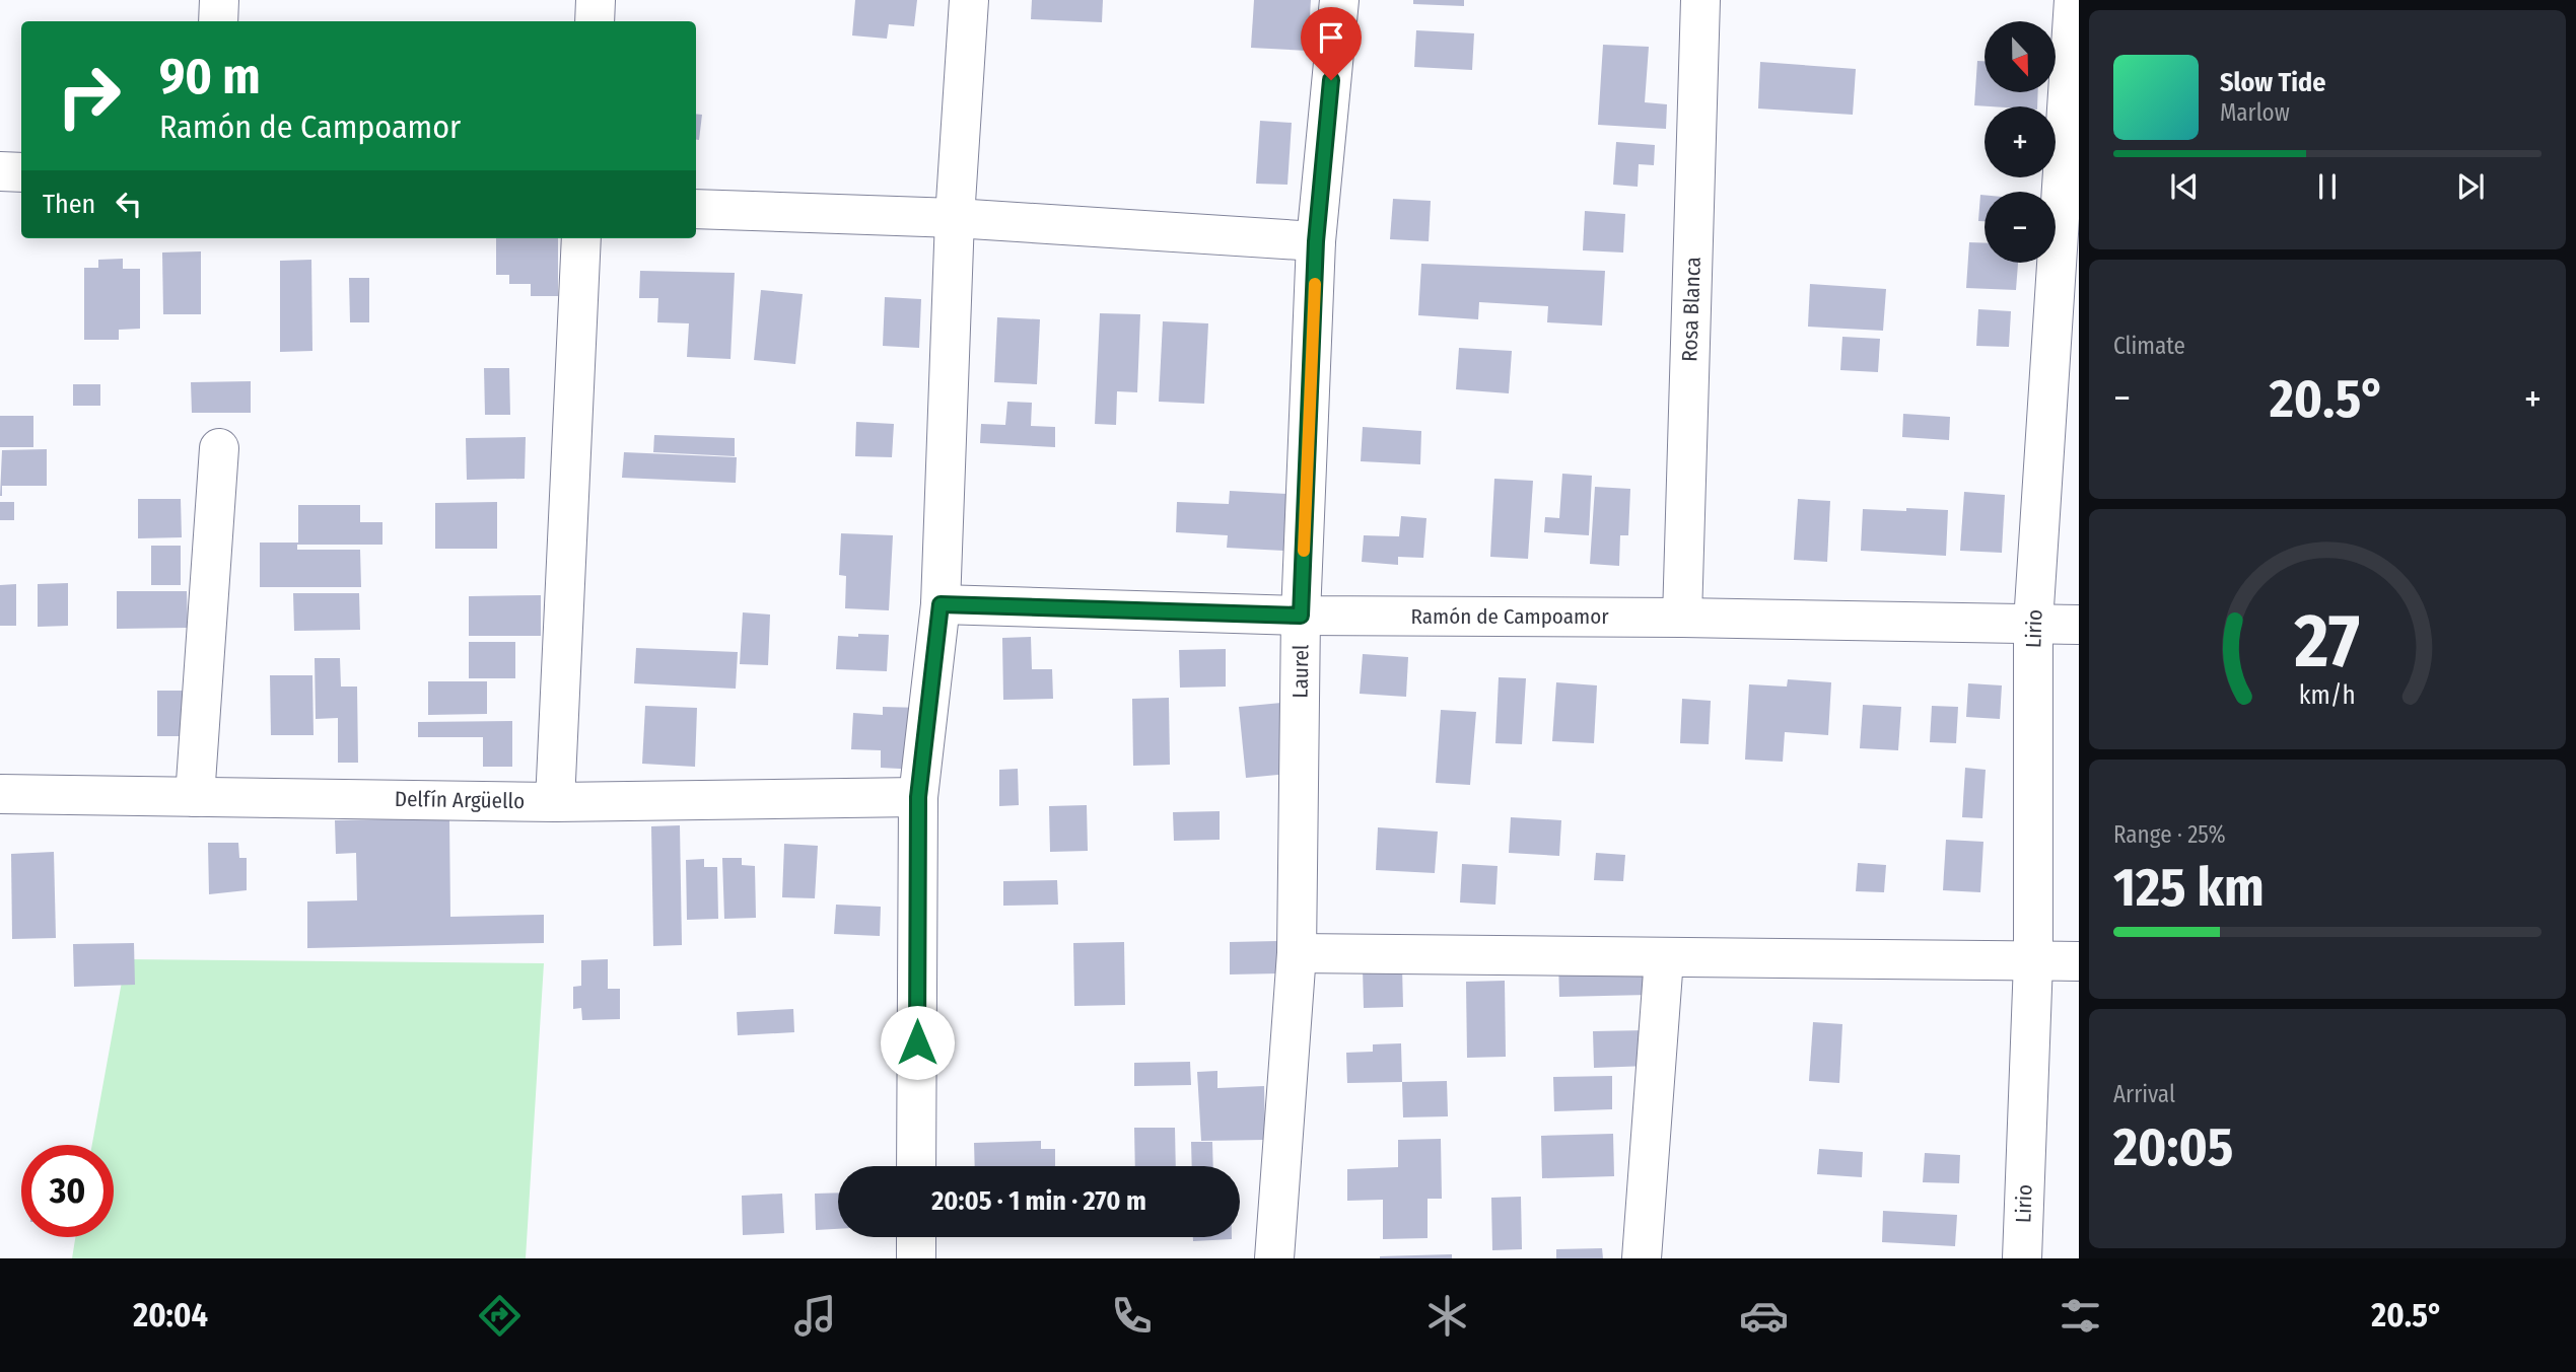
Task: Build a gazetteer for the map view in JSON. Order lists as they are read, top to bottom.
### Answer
{
  "streets": {
    "street": [
      "Rosa Blanca",
      "Ramón de Campoamor",
      "Lirio",
      "Laurel",
      "Delfín Argüello"
    ]
  },
  "crossings": [
    ["Rosa Blanca", "Ramón de Campoamor"],
    ["Ramón de Campoamor", "Lirio"],
    ["Ramón de Campoamor", "Laurel"]
  ],
  "north": "bottom",
  "page": {
    "map_buttons": ["+", "−"],
    "turn": ["90 m", "Ramón de Campoamor"],
    "song": ["Slow Tide", "Marlow"],
    "then": "Then",
    "tile": [
      "Climate",
      ["Range · 25%", "125 km"],
      ["Arrival", "20:05"]
    ],
    "heat": ["−", "20.5°", "+"],
    "limit": "30",
    "trip": "20:05 · 1 min · 270 m",
    "tabs": ["20:04", "20.5°"],
    "gauge": ["27", "km/h"]
  }
}
